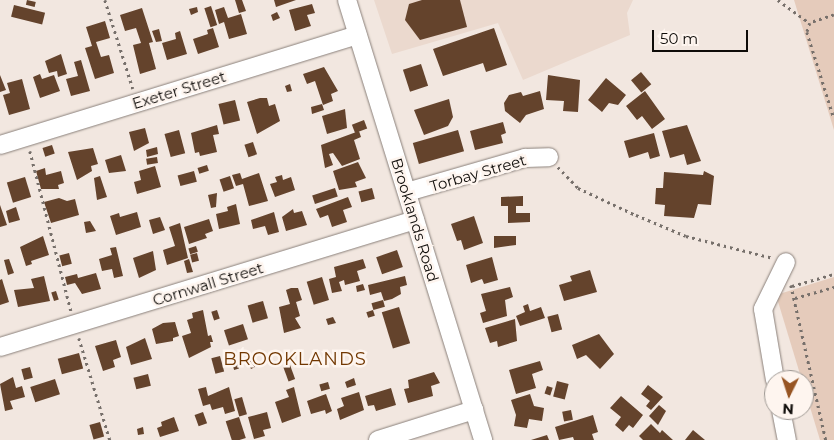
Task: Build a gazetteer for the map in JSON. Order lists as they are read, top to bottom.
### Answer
{
  "streets": {
    "street": [
      "Exeter Street",
      "Torbay Street",
      "Brooklands Road",
      "Cornwall Street"
    ]
  },
  "crossings": [
    ["Exeter Street", "Brooklands Road"],
    ["Torbay Street", "Brooklands Road"],
    ["Brooklands Road", "Cornwall Street"]
  ],
  "districts": ["BROOKLANDS"],
  "scale_bar": "50 m",
  "north": "bottom"
}
